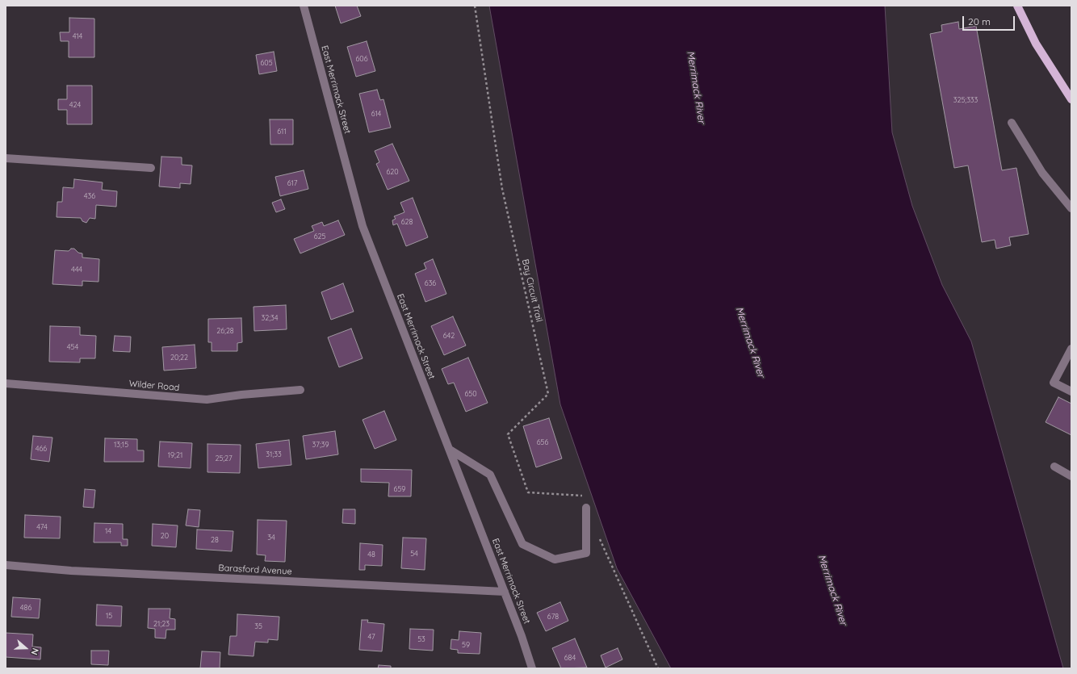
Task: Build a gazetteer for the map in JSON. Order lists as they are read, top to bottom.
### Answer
{
  "streets": {
    "street": ["East Merrimack Street", "Wilder Road", "Barasford Avenue"],
    "path": ["Bay Circuit Trail"]
  },
  "crossings": [
    ["East Merrimack Street", "Barasford Avenue"]
  ],
  "water": ["Merrimack River"],
  "house_numbers": [
    "414",
    "606",
    "605",
    "325;333",
    "424",
    "614",
    "611",
    "620",
    "617",
    "436",
    "628",
    "625",
    "444",
    "636",
    "32;34",
    "26;28",
    "642",
    "454",
    "20;22",
    "650",
    "656",
    "13;15",
    "37;39",
    "466",
    "31;33",
    "19;21",
    "25;27",
    "659",
    "474",
    "14",
    "20",
    "34",
    "28",
    "54",
    "48",
    "486",
    "15",
    "678",
    "21;23",
    "35",
    "47",
    "53",
    "59",
    "684"
  ],
  "scale_bar": "20 m",
  "north": "right"
}
